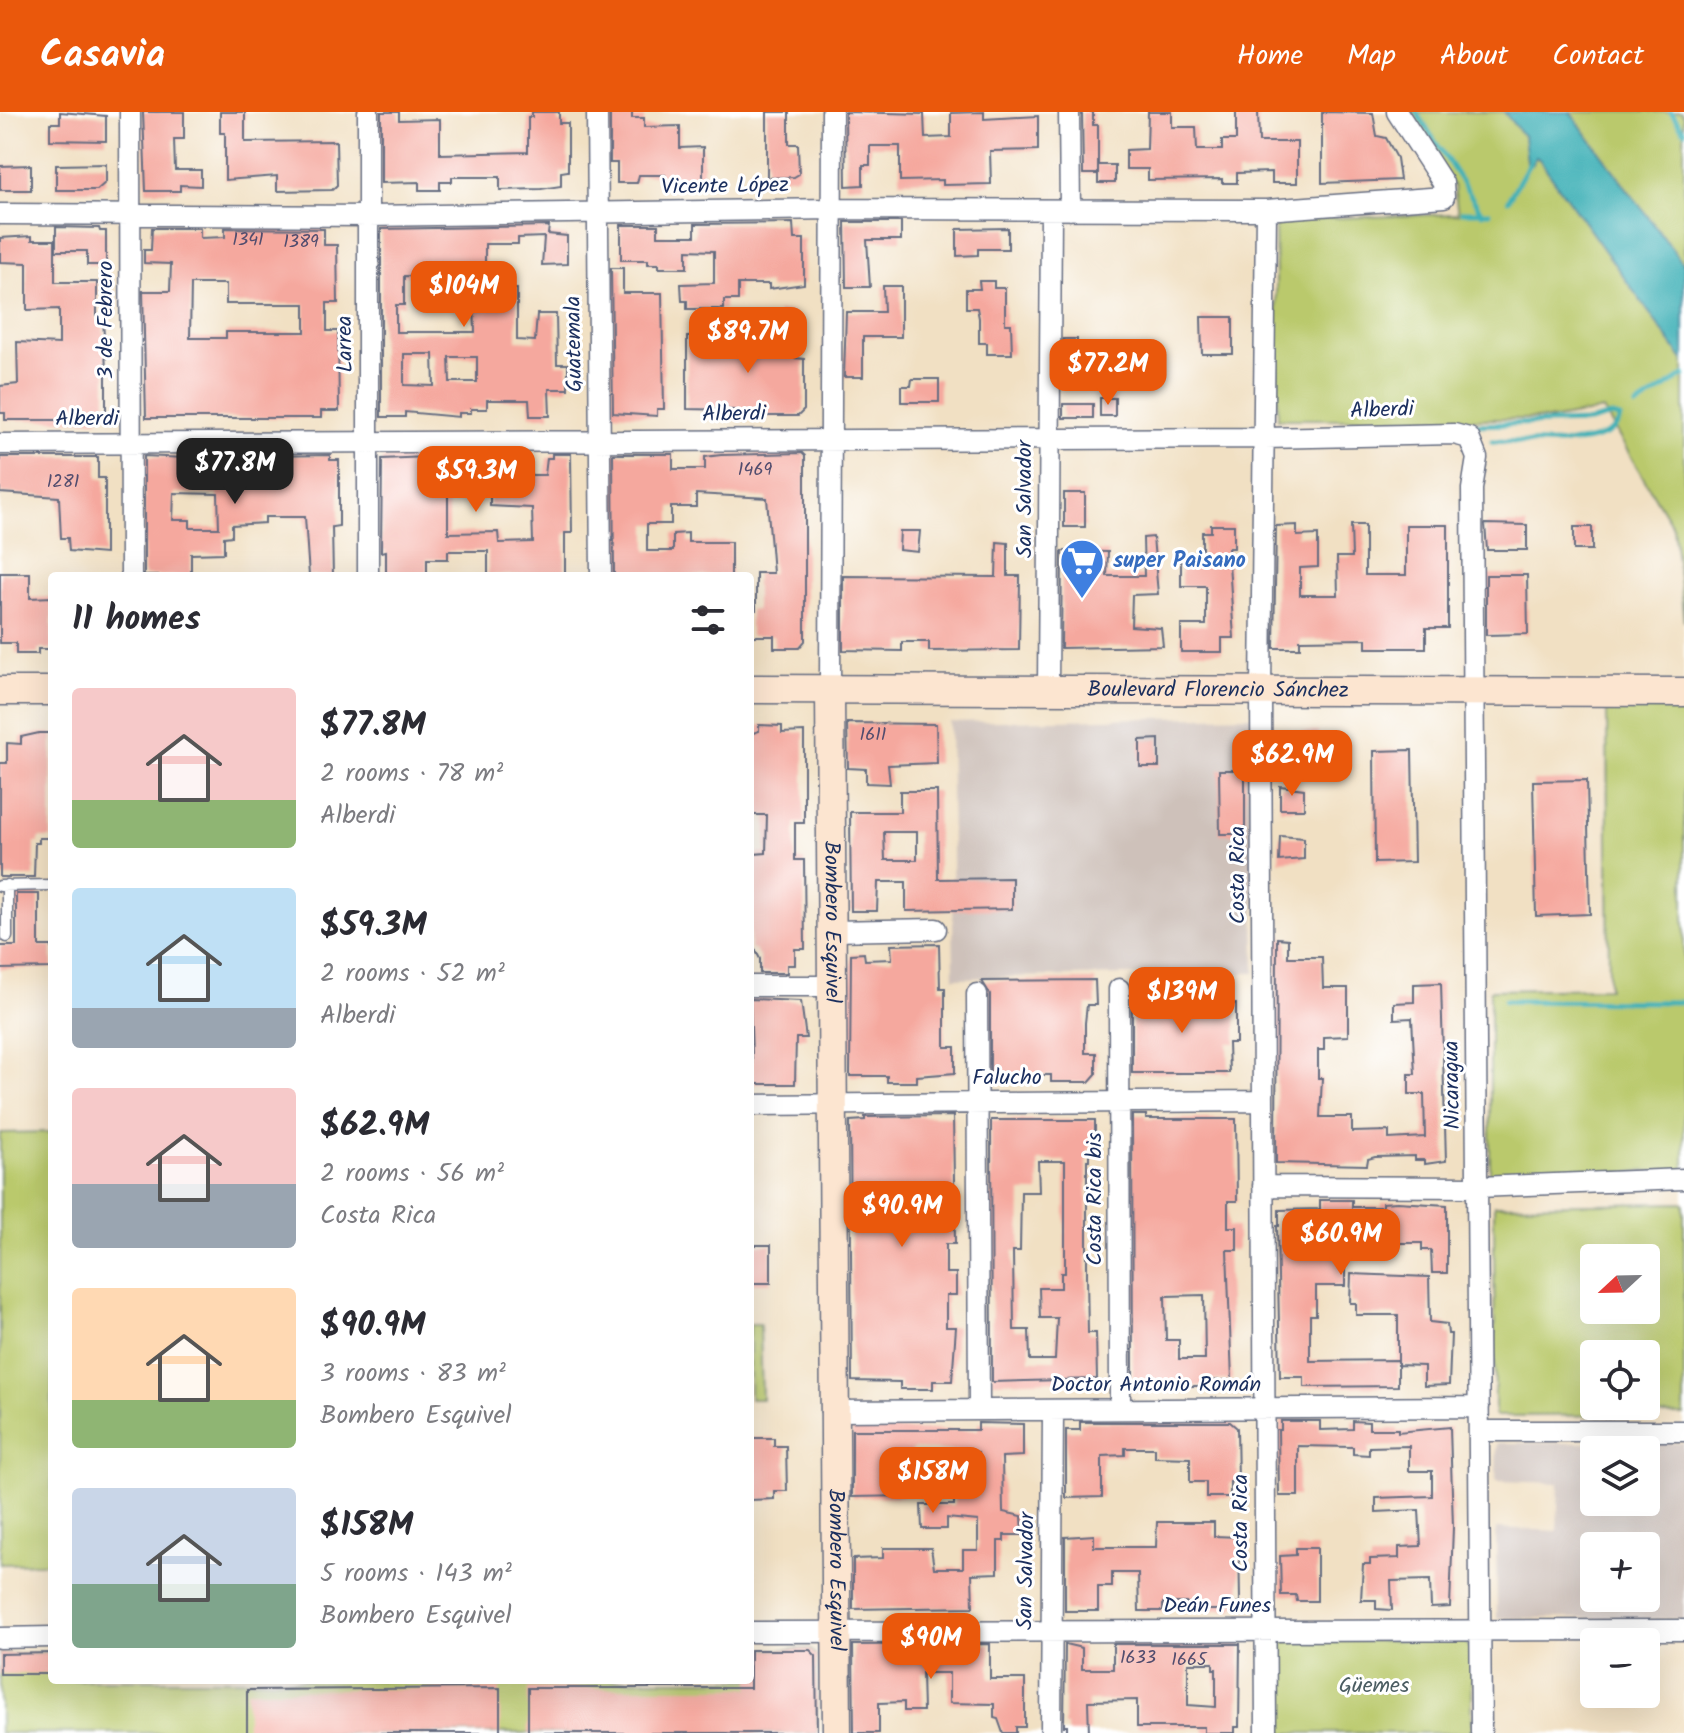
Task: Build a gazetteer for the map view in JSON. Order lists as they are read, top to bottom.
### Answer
{
  "streets": {
    "street": [
      "Vicente López",
      "3 de Febrero",
      "Larrea",
      "Guatemala",
      "Alberdi",
      "San Salvador",
      "Boulevard Florencio Sánchez",
      "Costa Rica",
      "Bombero Esquivel",
      "Falucho",
      "Nicaragua",
      "Costa Rica bis",
      "Doctor Antonio Román",
      "Deán Funes"
    ]
  },
  "crossings": [
    ["Vicente López", "3 de Febrero"],
    ["Vicente López", "Larrea"],
    ["Vicente López", "Guatemala"],
    ["Vicente López", "San Salvador"],
    ["Vicente López", "Costa Rica"],
    ["Vicente López", "Bombero Esquivel"],
    ["3 de Febrero", "Alberdi"],
    ["Larrea", "Alberdi"],
    ["Guatemala", "Alberdi"],
    ["Alberdi", "San Salvador"],
    ["Alberdi", "Costa Rica"],
    ["Alberdi", "Bombero Esquivel"],
    ["Alberdi", "Nicaragua"],
    ["San Salvador", "Boulevard Florencio Sánchez"],
    ["San Salvador", "Doctor Antonio Román"],
    ["San Salvador", "Deán Funes"],
    ["Boulevard Florencio Sánchez", "Costa Rica"],
    ["Boulevard Florencio Sánchez", "Bombero Esquivel"],
    ["Boulevard Florencio Sánchez", "Nicaragua"],
    ["Costa Rica", "Falucho"],
    ["Costa Rica", "Doctor Antonio Román"],
    ["Costa Rica", "Deán Funes"],
    ["Bombero Esquivel", "Falucho"],
    ["Bombero Esquivel", "Doctor Antonio Román"],
    ["Bombero Esquivel", "Deán Funes"],
    ["Falucho", "Costa Rica bis"],
    ["Nicaragua", "Doctor Antonio Román"],
    ["Nicaragua", "Deán Funes"],
    ["Costa Rica bis", "Doctor Antonio Román"]
  ],
  "parks": ["Güemes"],
  "places": {
    "supermarket": ["super Paisano"]
  },
  "house_numbers": [
    "1341",
    "1389",
    "1469",
    "1281",
    "1611",
    "1633",
    "1665"
  ],
  "north": "left",
  "page": {
    "header": "Casavia",
    "nav": [
      "Home",
      "Map",
      "About",
      "Contact"
    ],
    "price": [
      "$104M",
      "$89.7M",
      "$77.2M",
      "$77.8M",
      "$59.3M",
      "$62.9M",
      "$139M",
      "$90.9M",
      "$60.9M",
      "$158M",
      "$90M"
    ],
    "heading": "11 homes",
    "list": [
      {
        "name": "$77.8M",
        "note": "2 rooms · 78 m² · Alberdi"
      },
      {
        "name": "$59.3M",
        "note": "2 rooms · 52 m² · Alberdi"
      },
      {
        "name": "$62.9M",
        "note": "2 rooms · 56 m² · Costa Rica"
      },
      {
        "name": "$90.9M",
        "note": "3 rooms · 83 m² · Bombero Esquivel"
      },
      {
        "name": "$158M",
        "note": "5 rooms · 143 m² · Bombero Esquivel"
      }
    ],
    "map_buttons": ["+", "−"]
  }
}
